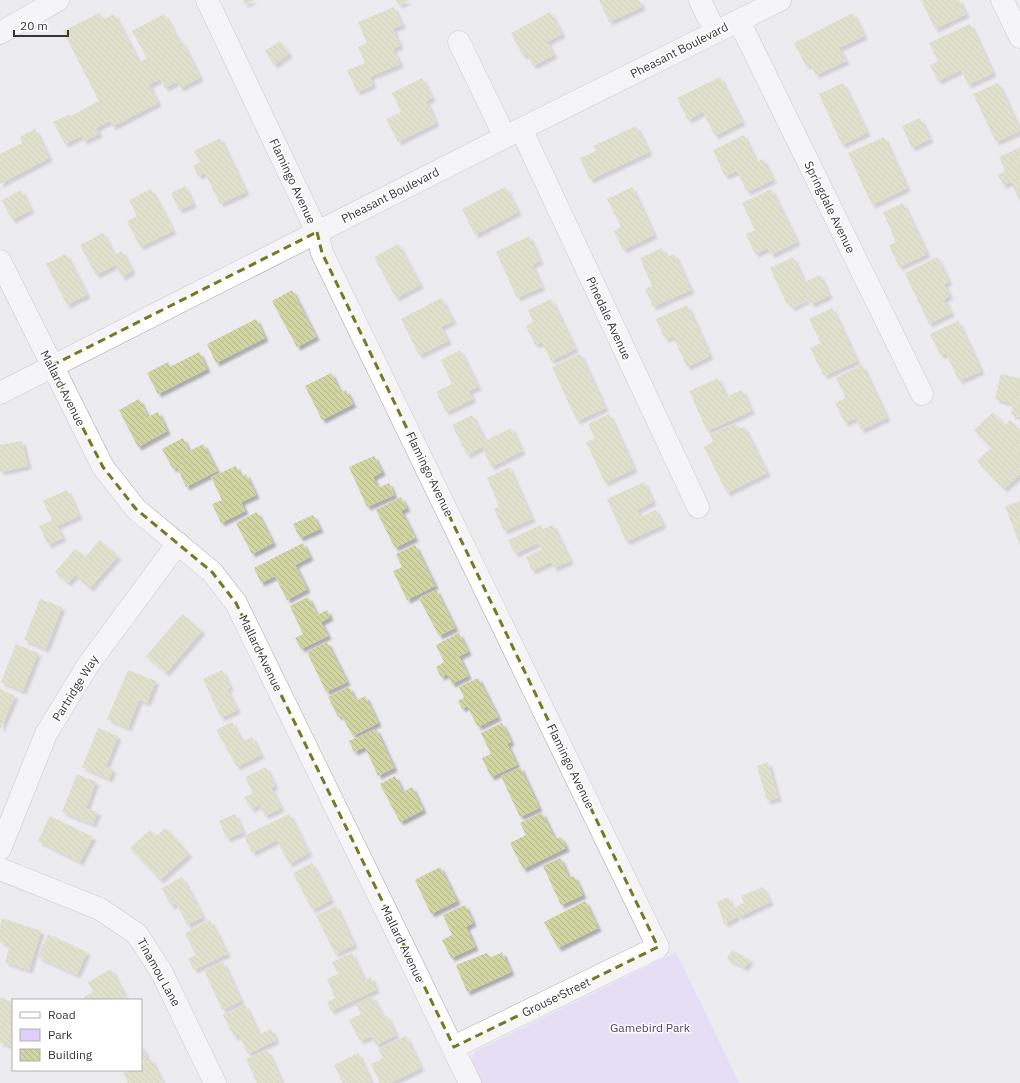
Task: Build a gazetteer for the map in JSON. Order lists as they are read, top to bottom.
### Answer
{
  "streets": {
    "street": [
      "Pheasant Boulevard",
      "Flamingo Avenue",
      "Springdale Avenue",
      "Pinedale Avenue",
      "Mallard Avenue",
      "Partridge Way",
      "Tinamou Lane",
      "Grouse Street"
    ]
  },
  "crossings": [
    ["Pheasant Boulevard", "Flamingo Avenue"],
    ["Pheasant Boulevard", "Springdale Avenue"],
    ["Pheasant Boulevard", "Pinedale Avenue"],
    ["Pheasant Boulevard", "Mallard Avenue"],
    ["Flamingo Avenue", "Grouse Street"],
    ["Mallard Avenue", "Partridge Way"],
    ["Mallard Avenue", "Grouse Street"]
  ],
  "parks": ["Gamebird Park"],
  "legend": ["Road", "Park", "Building"],
  "scale_bar": "20 m"
}
